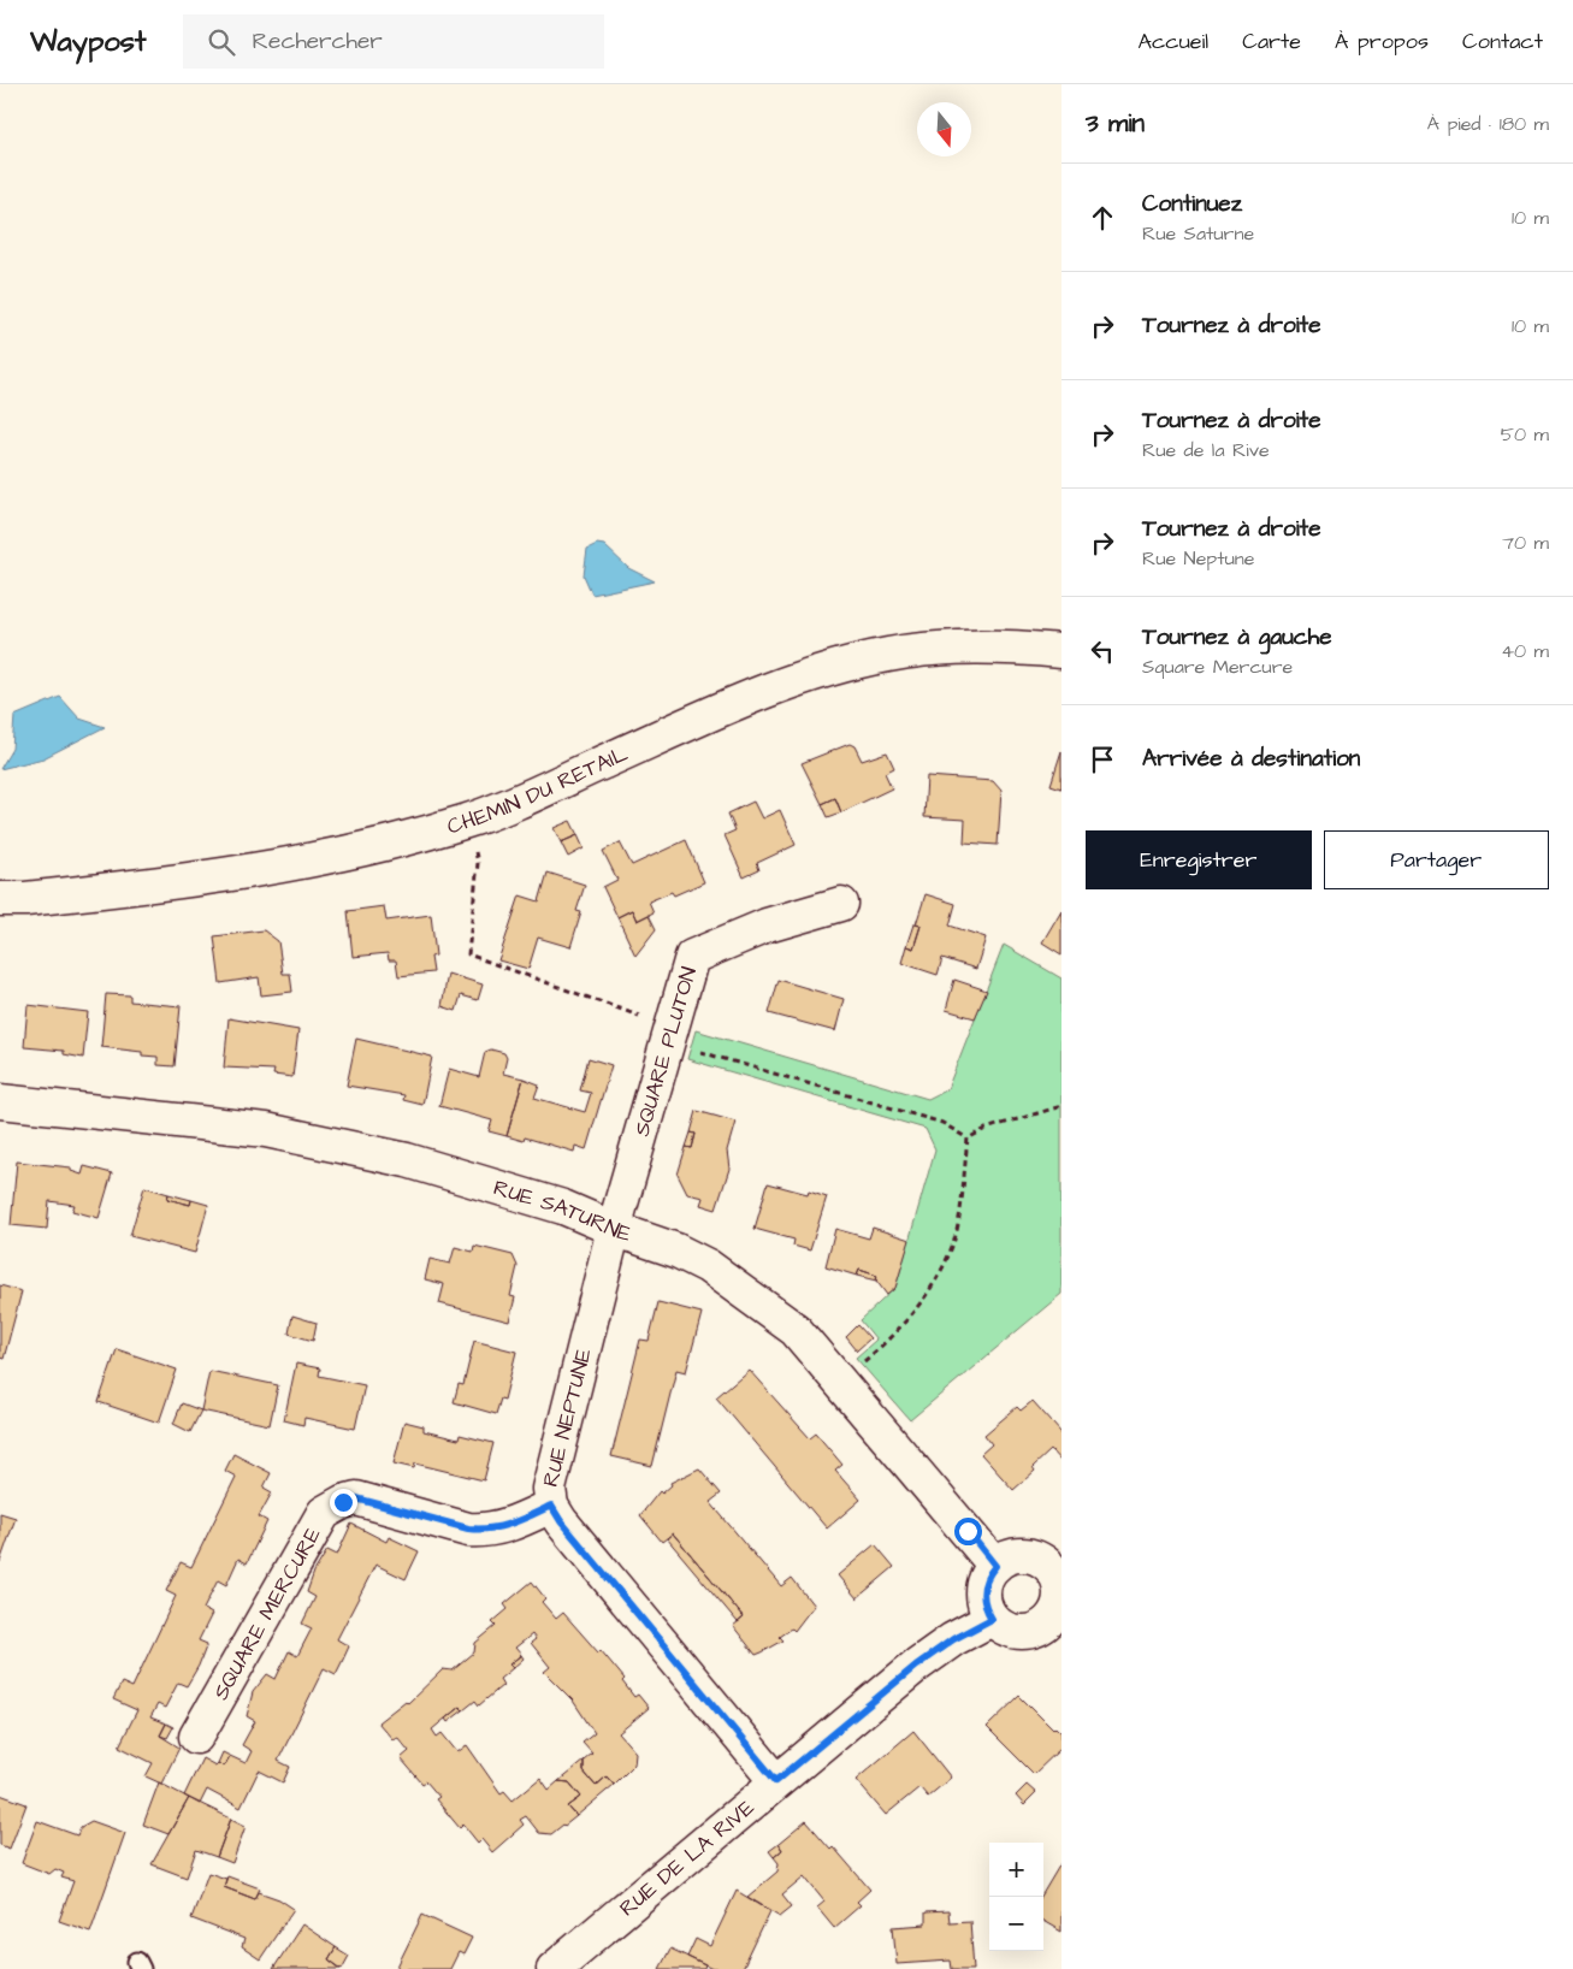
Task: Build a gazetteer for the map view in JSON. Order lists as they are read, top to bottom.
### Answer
{
  "streets": {
    "street": [
      "CHEMIN DU RETAIL",
      "SQUARE PLUTON",
      "RUE SATURNE",
      "RUE NEPTUNE",
      "SQUARE MERCURE",
      "RUE DE LA RIVE"
    ]
  },
  "crossings": [
    ["SQUARE PLUTON", "RUE SATURNE"],
    ["SQUARE PLUTON", "RUE NEPTUNE"],
    ["RUE SATURNE", "RUE NEPTUNE"],
    ["RUE SATURNE", "RUE DE LA RIVE"],
    ["RUE NEPTUNE", "SQUARE MERCURE"],
    ["RUE NEPTUNE", "RUE DE LA RIVE"]
  ],
  "north": "bottom",
  "page": {
    "header": "Waypost",
    "search": "Rechercher",
    "nav": [
      "Accueil",
      "Carte",
      "À propos",
      "Contact"
    ],
    "heading": ["3 min", "À pied · 180 m"],
    "list": [
      ["Continuez", "Rue Saturne", "10 m"],
      ["Tournez à droite", "10 m"],
      ["Tournez à droite", "Rue de la Rive", "50 m"],
      ["Tournez à droite", "Rue Neptune", "70 m"],
      ["Tournez à gauche", "Square Mercure", "40 m"],
      "Arrivée à destination"
    ],
    "buttons": ["Enregistrer", "Partager"],
    "map_buttons": ["+", "−"]
  }
}
